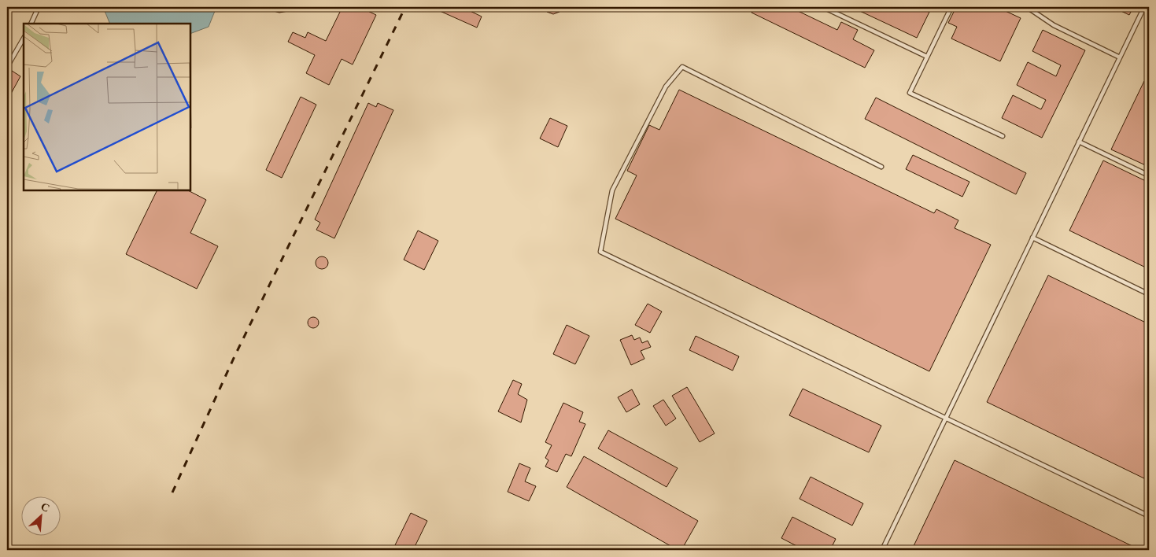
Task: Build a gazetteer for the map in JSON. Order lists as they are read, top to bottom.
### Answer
{
  "north": "top right"
}
